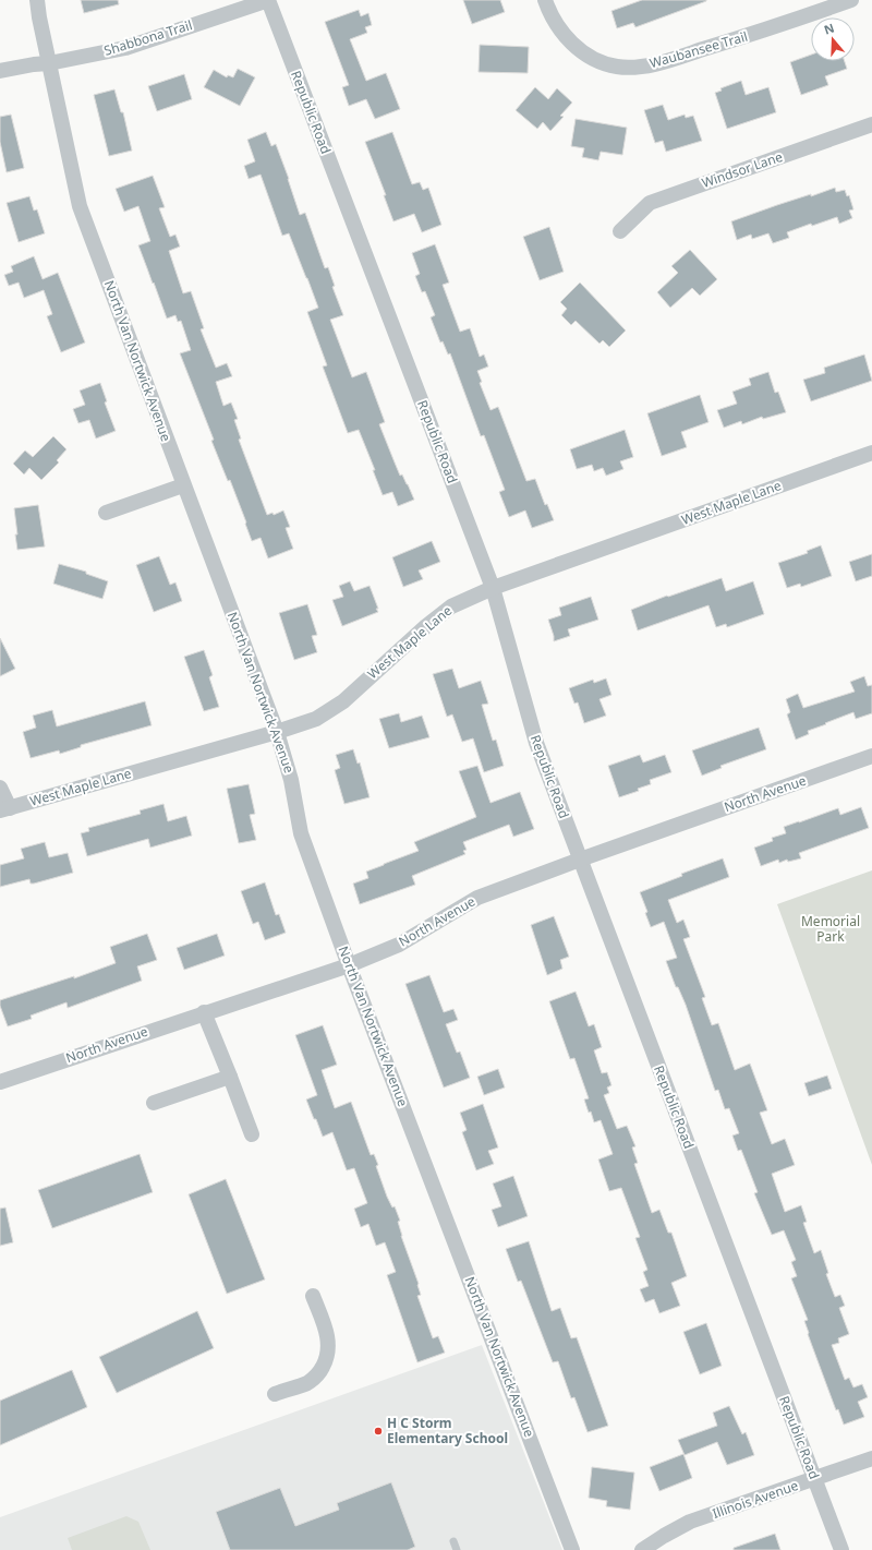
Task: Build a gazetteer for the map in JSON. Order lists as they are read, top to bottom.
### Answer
{
  "streets": {
    "street": [
      "Shabbona Trail",
      "Waubansee Trail",
      "Republic Road",
      "Windsor Lane",
      "North Van Nortwick Avenue",
      "West Maple Lane",
      "North Avenue",
      "Illinois Avenue"
    ]
  },
  "crossings": [
    ["Shabbona Trail", "Republic Road"],
    ["Shabbona Trail", "North Van Nortwick Avenue"],
    ["Republic Road", "West Maple Lane"],
    ["Republic Road", "North Avenue"],
    ["Republic Road", "Illinois Avenue"],
    ["North Van Nortwick Avenue", "West Maple Lane"],
    ["North Van Nortwick Avenue", "North Avenue"]
  ],
  "parks": ["Memorial Park"],
  "places": ["H C Storm Elementary School"],
  "north": "top"
}
